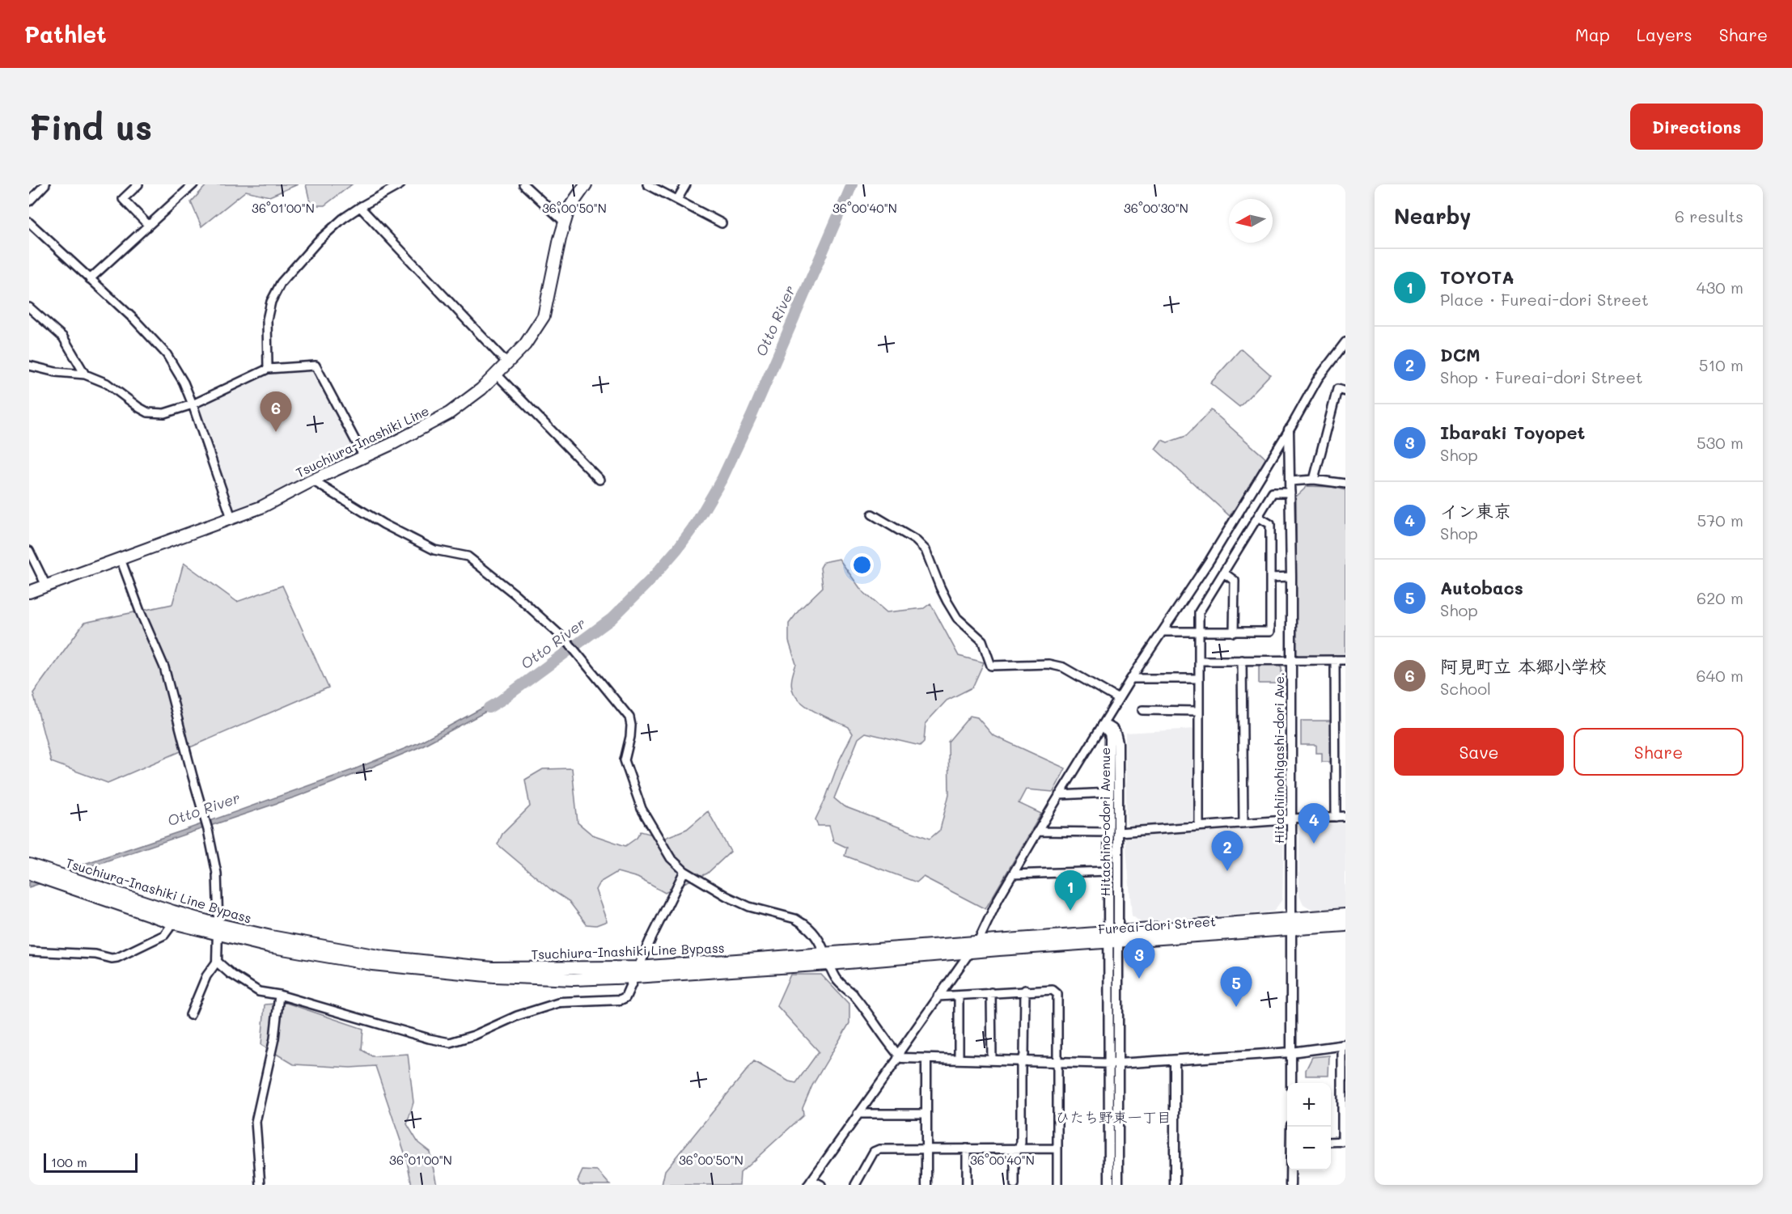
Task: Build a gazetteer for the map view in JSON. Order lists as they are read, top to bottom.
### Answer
{
  "streets": {
    "main road": ["Tsuchiura-Inashiki Line", "Tsuchiura-Inashiki Line Bypass", "Fureai-dori Street"],
    "street": ["Hitachiinohigashi-dori Ave.", "Hitachino-odori Avenue"]
  },
  "crossings": [
    ["Hitachiinohigashi-dori Ave.", "Fureai-dori Street"],
    ["Hitachino-odori Avenue", "Fureai-dori Street"],
    ["Tsuchiura-Inashiki Line Bypass", "Fureai-dori Street"]
  ],
  "districts": ["ひたち野東一丁目"],
  "water": ["Otto River"],
  "scale_bar": "100 m",
  "north": "left",
  "page": {
    "header": "Pathlet",
    "nav": ["Map", "Layers", "Share"],
    "buttons": [
      "Directions",
      ["Save", "Share"]
    ],
    "title": "Find us",
    "heading": ["Nearby", "6 results"],
    "list": [
      {
        "mark": "1",
        "name": "TOYOTA",
        "note": "Place · Fureai-dori Street",
        "value": "430 m"
      },
      {
        "mark": "2",
        "name": "DCM",
        "note": "Shop · Fureai-dori Street",
        "value": "510 m"
      },
      {
        "mark": "3",
        "name": "Ibaraki Toyopet",
        "note": "Shop",
        "value": "530 m"
      },
      {
        "mark": "4",
        "name": "イン東京",
        "note": "Shop",
        "value": "570 m"
      },
      {
        "mark": "5",
        "name": "Autobacs",
        "note": "Shop",
        "value": "620 m"
      },
      {
        "mark": "6",
        "name": "阿見町立 本郷小学校",
        "note": "School",
        "value": "640 m"
      }
    ],
    "pins": [
      "6",
      "4",
      "2",
      "1",
      "3",
      "5"
    ],
    "map_buttons": ["+", "−"],
    "scale": "100 m"
  },
  "coordinates": [
    "36°01'00\"N",
    "36°00'50\"N",
    "36°00'40\"N",
    "36°00'30\"N"
  ]
}
